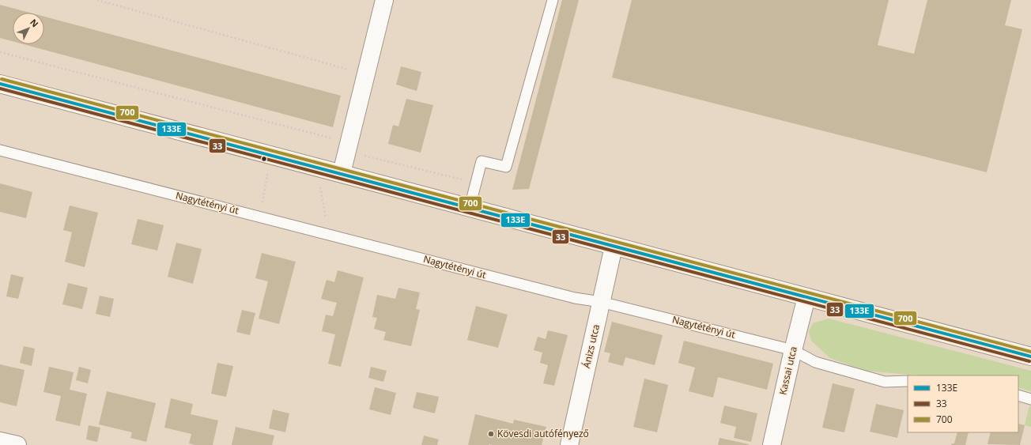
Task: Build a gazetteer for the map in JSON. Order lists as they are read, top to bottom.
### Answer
{
  "streets": {
    "main road": ["Ánizs utca", "Kassai utca"],
    "lane": ["Nagytétényi út"]
  },
  "crossings": [
    ["Nagytétényi út", "Ánizs utca"],
    ["Nagytétényi út", "Kassai utca"]
  ],
  "places": ["Kövesdi autófényező"],
  "lines": ["transit line 700", "transit line 133E", "transit line 33"],
  "legend": ["133E", "33", "700"],
  "north": "top right"
}
